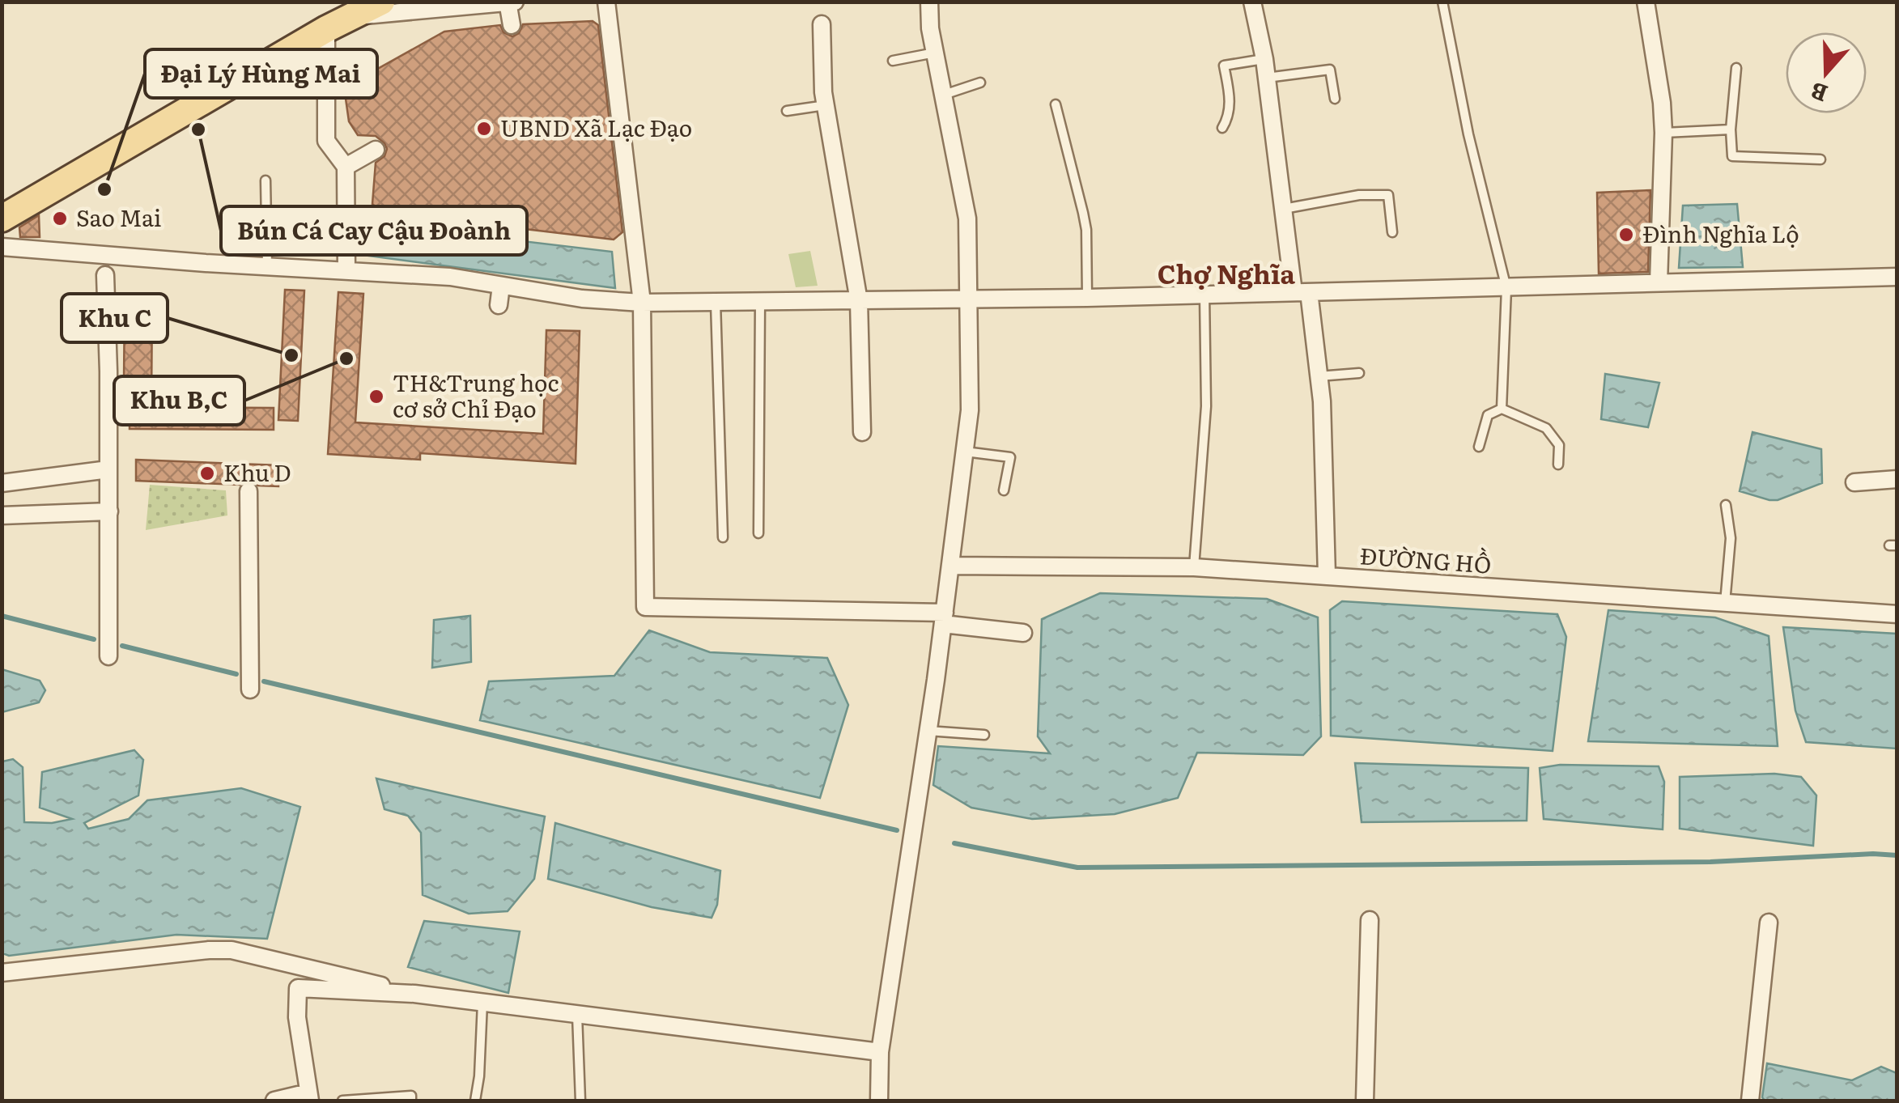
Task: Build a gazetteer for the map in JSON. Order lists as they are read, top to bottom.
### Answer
{
  "streets": {
    "street": ["ĐƯỜNG HỒ"]
  },
  "districts": ["Chợ Nghĩa"],
  "places": [
    "UBND Xã Lạc Đạo",
    "Bún Cá Cay Cậu Đoành",
    "Đại Lý Hùng Mai",
    "Sao Mai",
    "Đình Nghĩa Lộ",
    "Khu C",
    "Khu B,C",
    "TH&Trung học cơ sở Chỉ Đạo",
    "Khu D"
  ],
  "north": "bottom"
}
